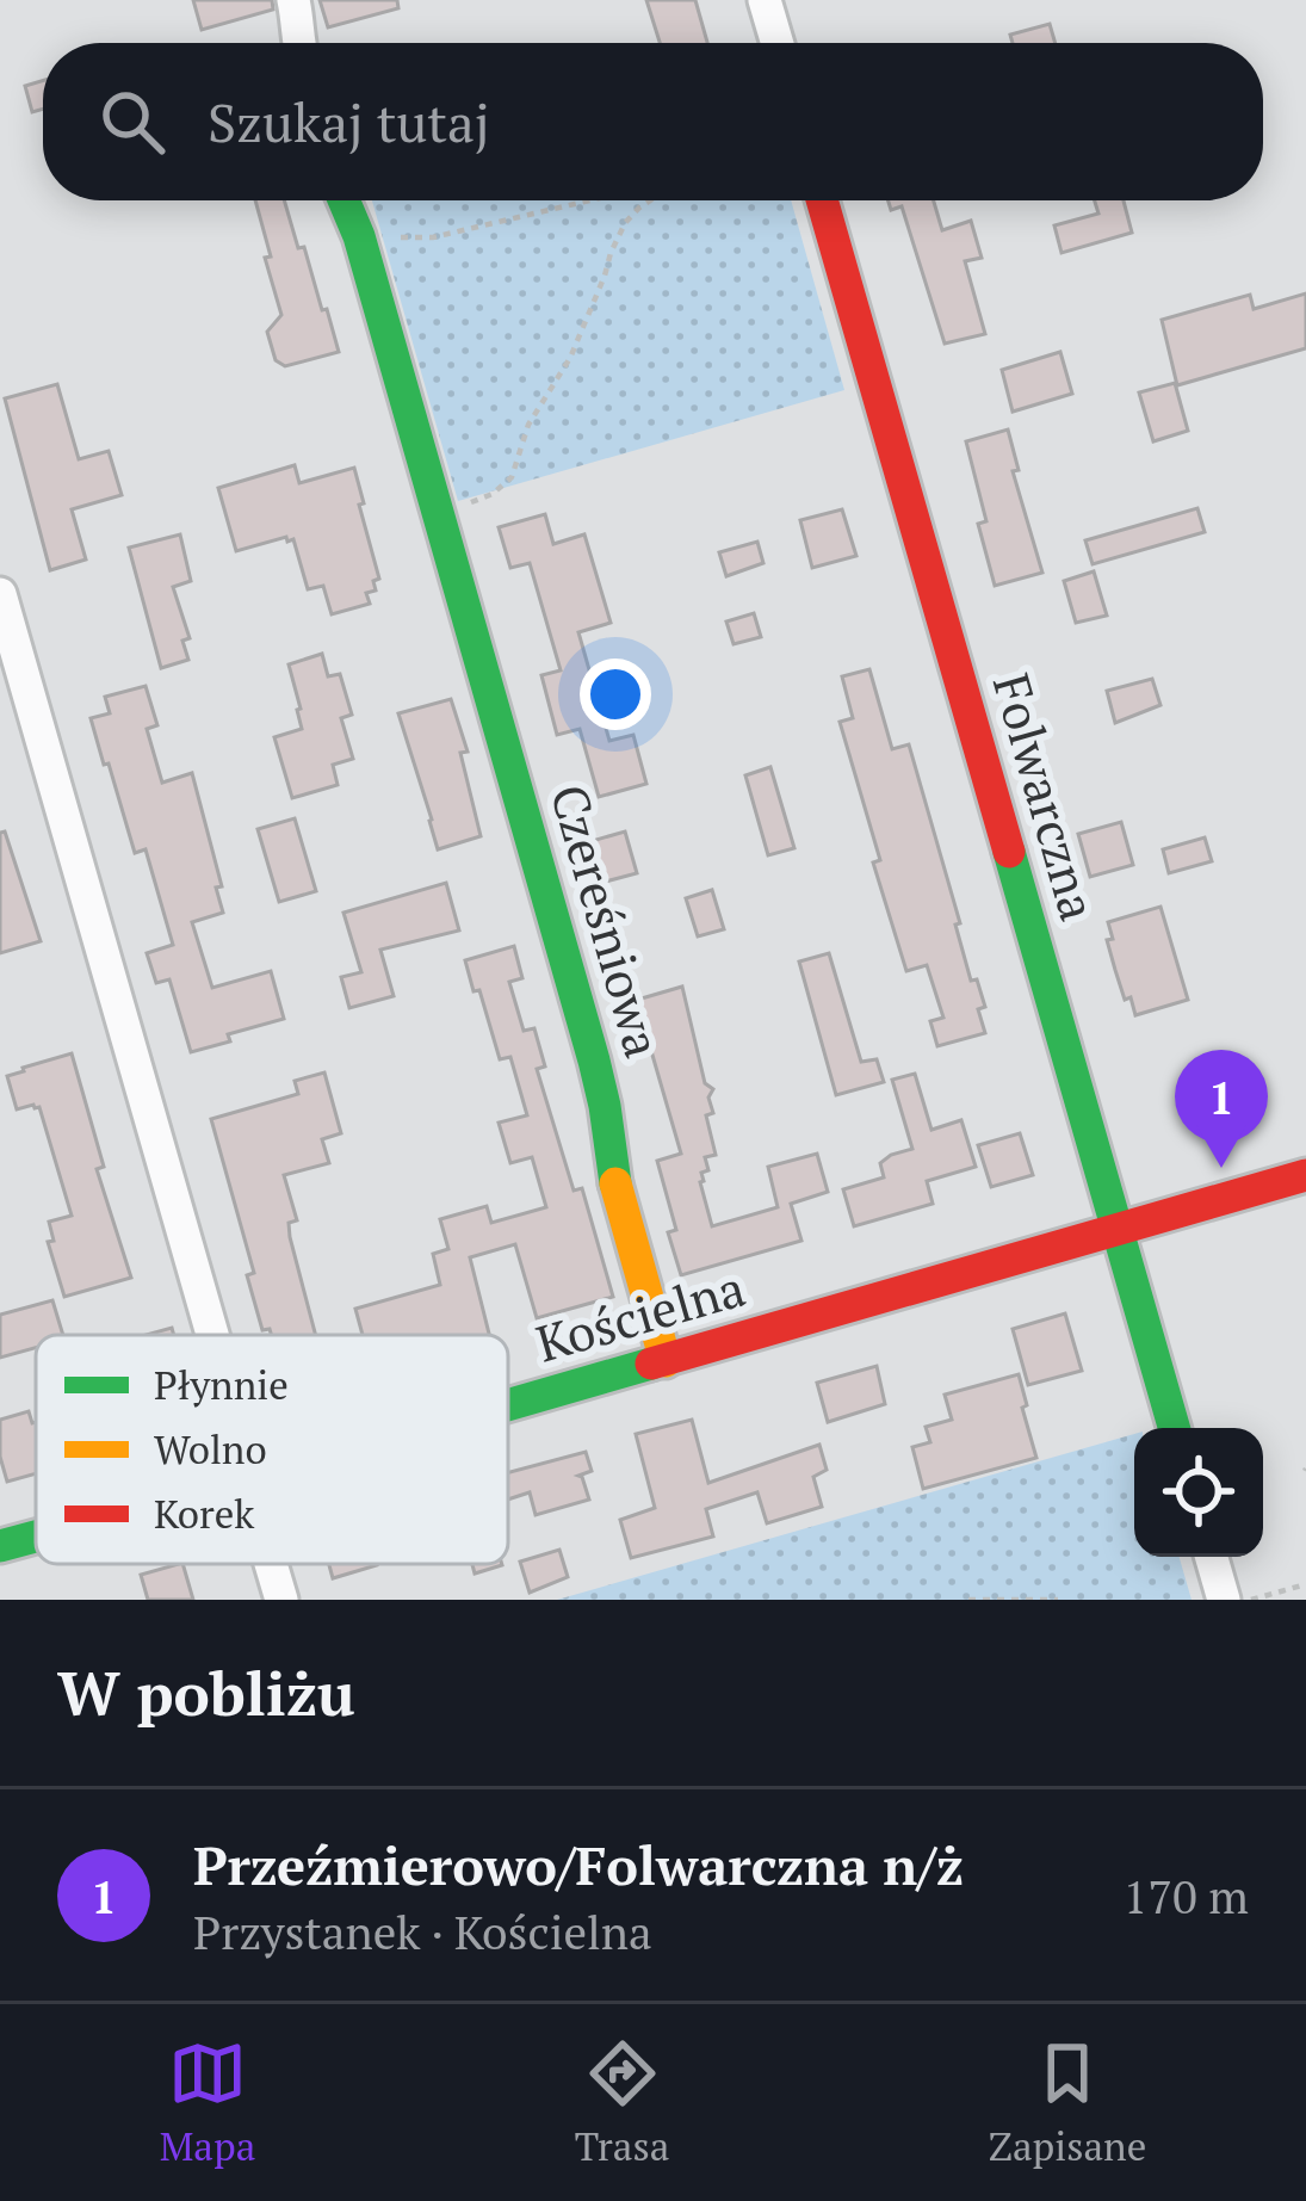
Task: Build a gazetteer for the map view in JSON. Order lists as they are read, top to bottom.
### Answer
{
  "streets": {
    "street": ["Folwarczna", "Czereśniowa", "Kościelna"]
  },
  "crossings": [
    ["Folwarczna", "Kościelna"],
    ["Czereśniowa", "Kościelna"]
  ],
  "legend": ["Płynnie", "Wolno", "Korek"],
  "page": {
    "search": "Szukaj tutaj",
    "pins": "1",
    "heading": "W pobliżu",
    "list": [
      {
        "mark": "1",
        "name": "Przeźmierowo/Folwarczna n/ż",
        "note": "Przystanek · Kościelna",
        "value": "170 m"
      }
    ],
    "nav": ["Mapa", "Trasa", "Zapisane"]
  }
}
